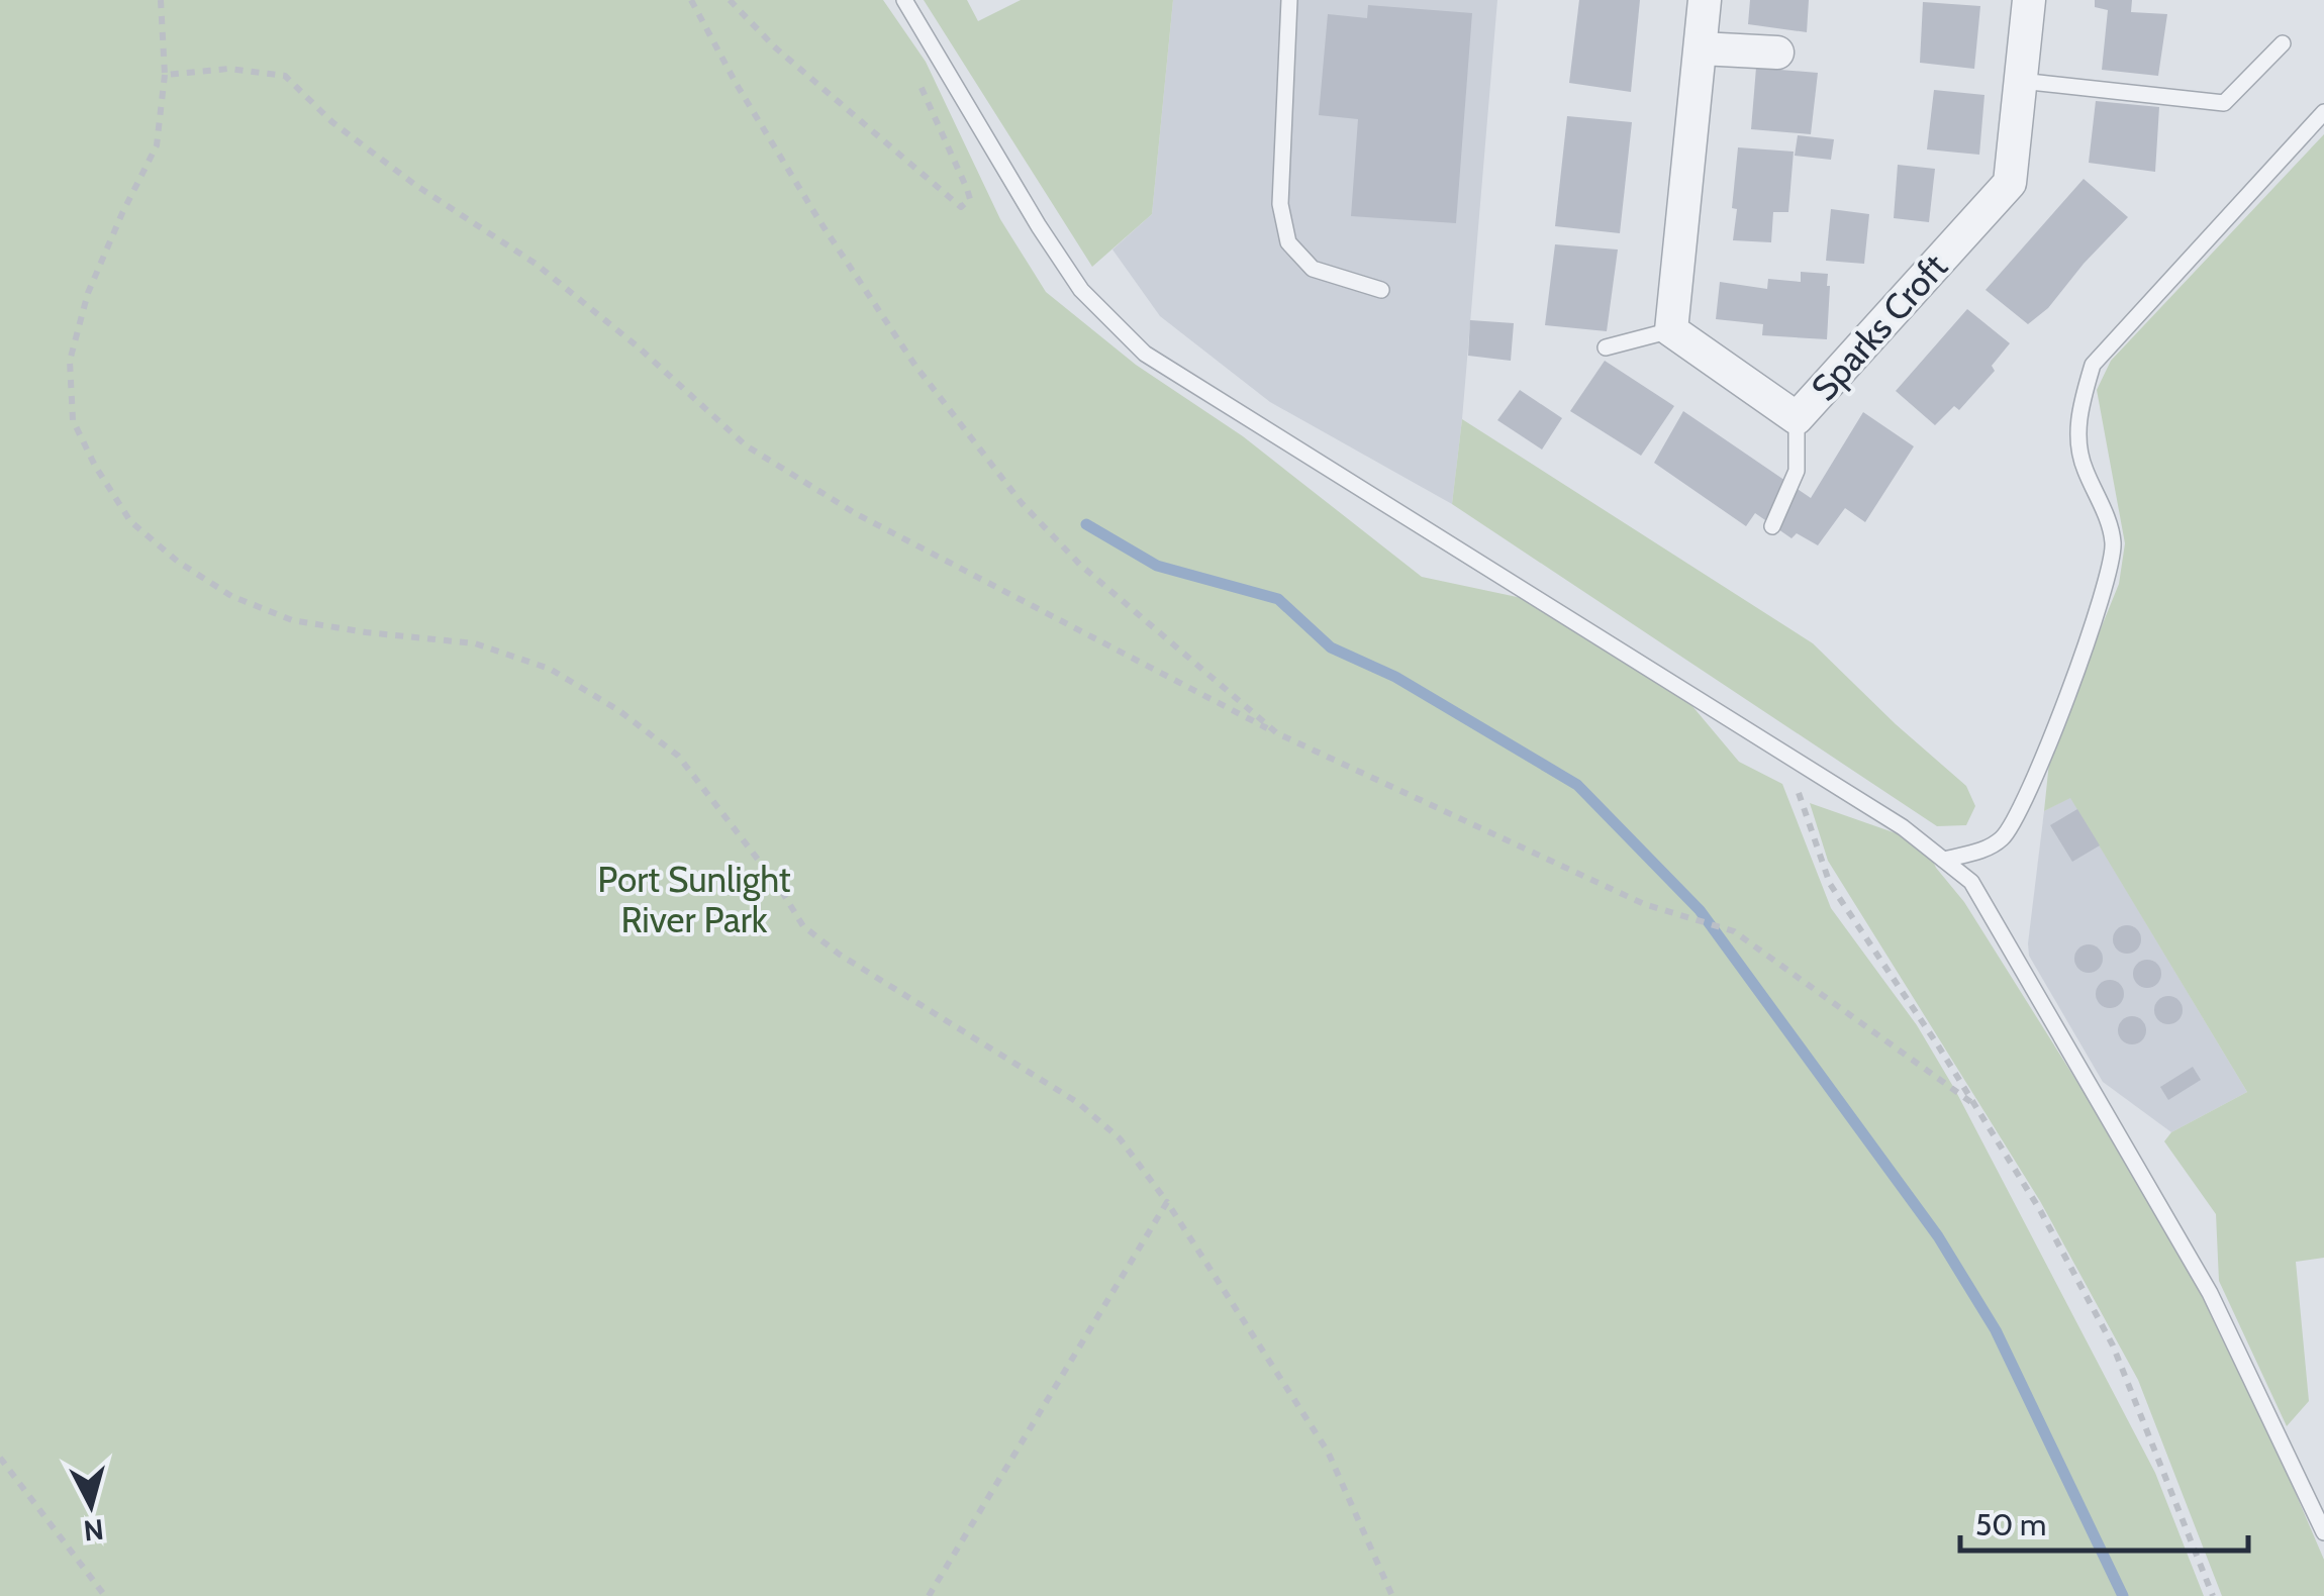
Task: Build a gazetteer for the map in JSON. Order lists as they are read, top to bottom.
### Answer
{
  "streets": {
    "street": ["Sparks Croft"]
  },
  "parks": ["Port Sunlight River Park"],
  "scale_bar": "50 m",
  "north": "bottom"
}
